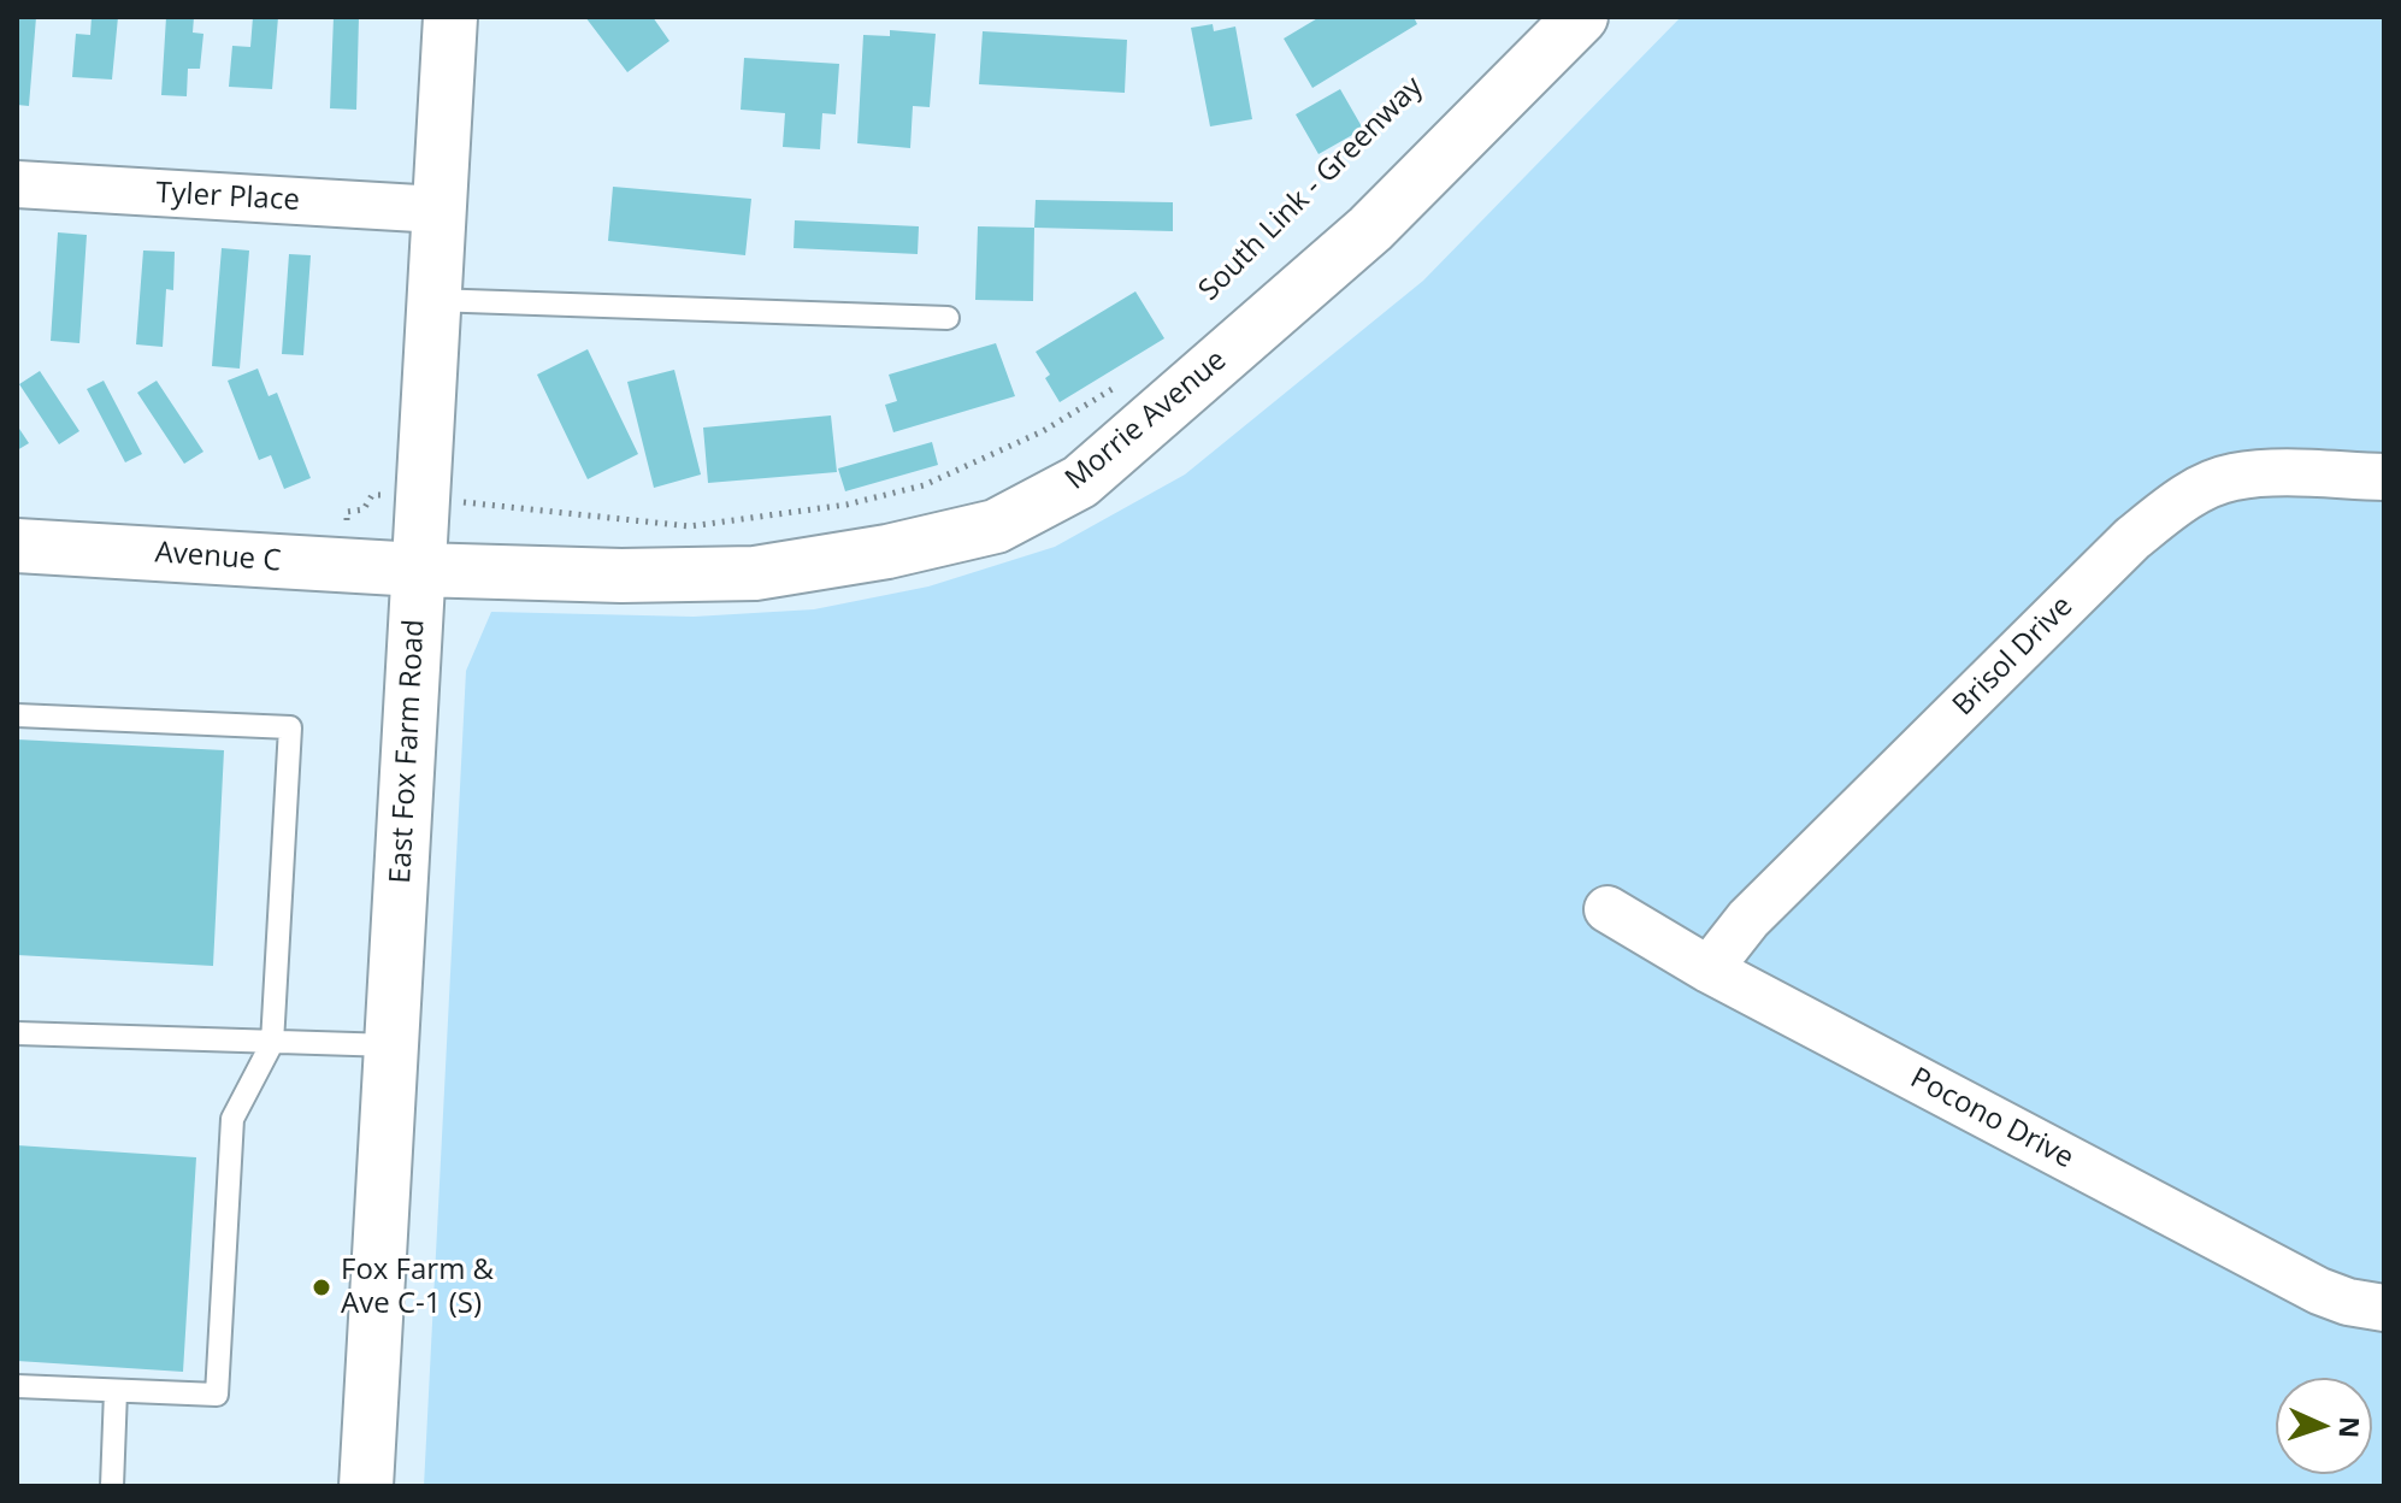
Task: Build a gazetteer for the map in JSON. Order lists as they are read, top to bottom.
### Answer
{
  "streets": {
    "main road": ["Morrie Avenue", "Avenue C", "East Fox Farm Road"],
    "street": ["Tyler Place", "Brisol Drive", "Pocono Drive"]
  },
  "crossings": [
    ["Tyler Place", "East Fox Farm Road"],
    ["Morrie Avenue", "Avenue C"],
    ["Morrie Avenue", "East Fox Farm Road"],
    ["Avenue C", "East Fox Farm Road"],
    ["Brisol Drive", "Pocono Drive"]
  ],
  "places": ["Fox Farm & Ave C-1 (S)"],
  "north": "right"
}
